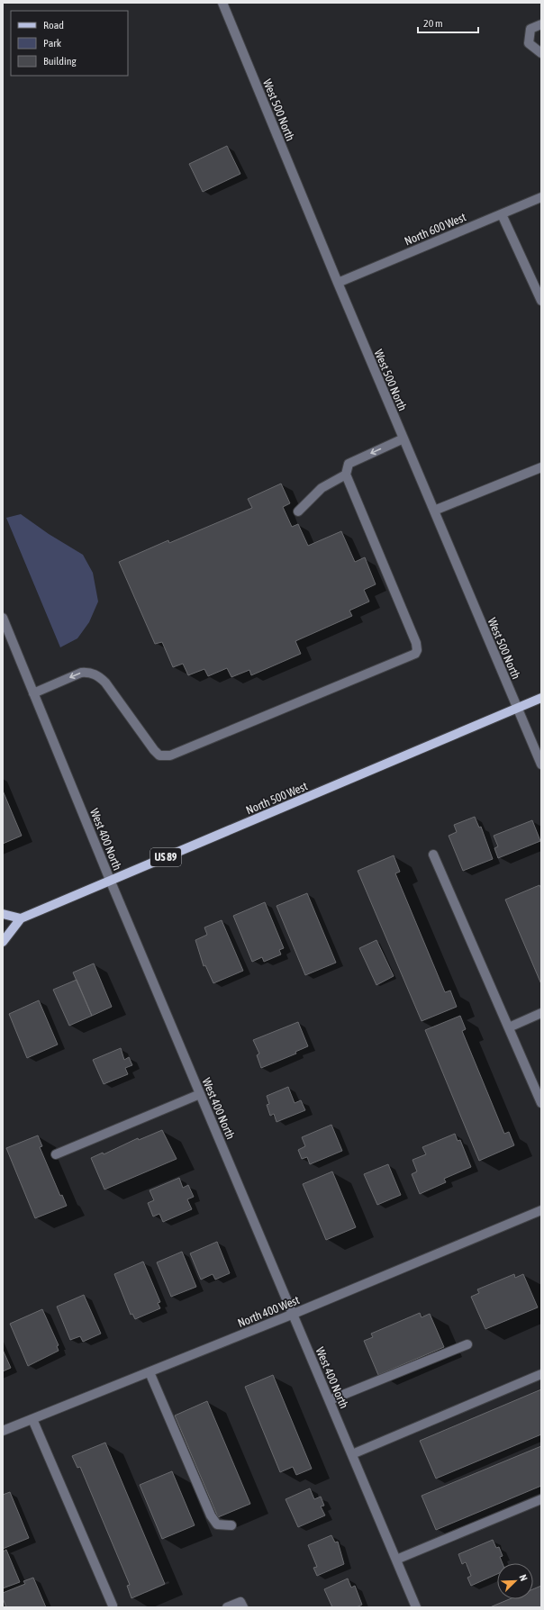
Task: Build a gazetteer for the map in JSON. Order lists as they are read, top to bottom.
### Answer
{
  "streets": {
    "main road": ["North 500 West", "US 89"],
    "street": [
      "West 500 North",
      "North 600 West",
      "West 400 North",
      "North 400 West"
    ]
  },
  "crossings": [
    ["West 500 North", "North 600 West"],
    ["West 500 North", "North 500 West"],
    ["North 500 West", "West 400 North"],
    ["West 400 North", "North 400 West"]
  ],
  "legend": ["Road", "Park", "Building"],
  "scale_bar": "20 m",
  "north": "top right"
}
